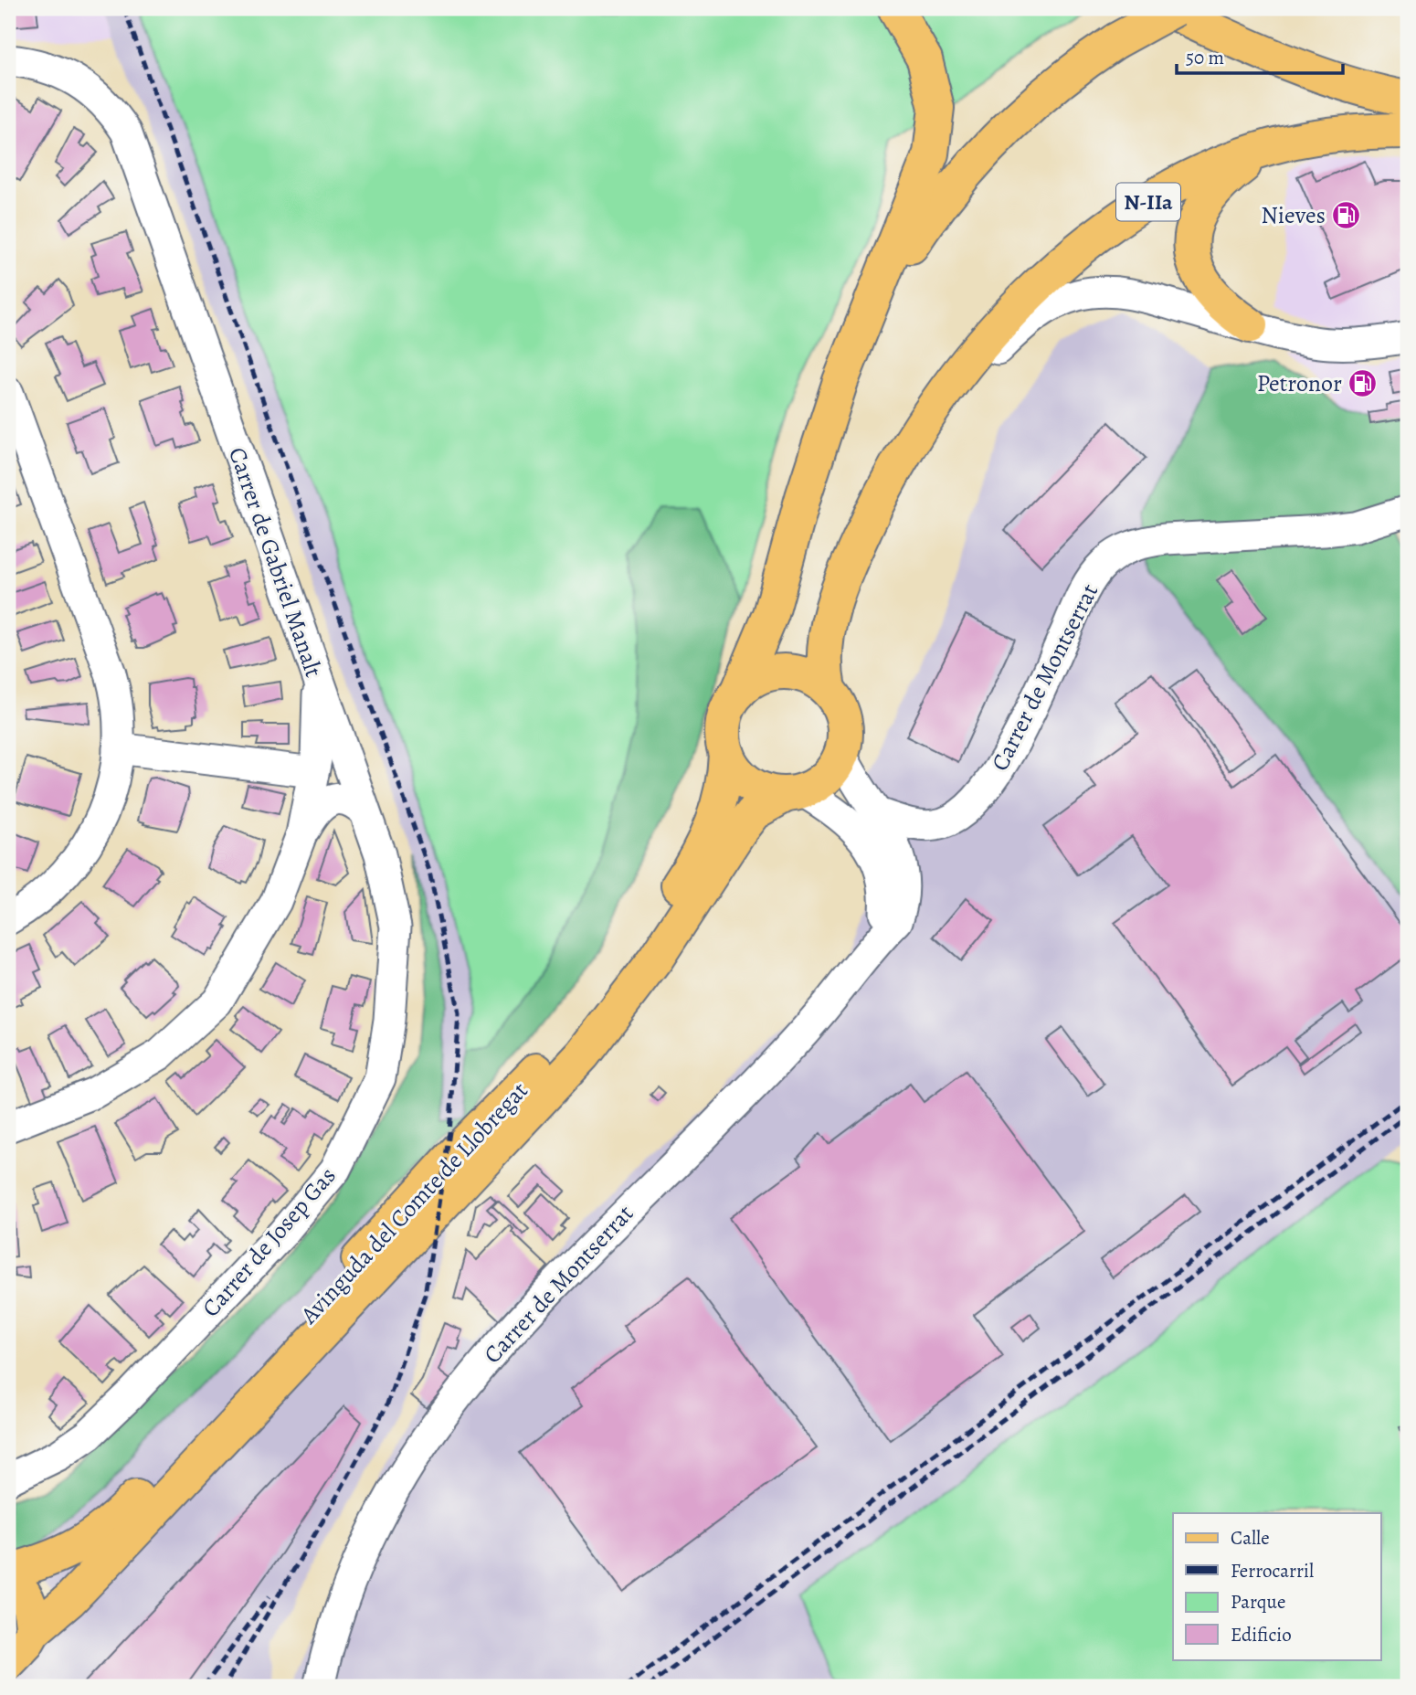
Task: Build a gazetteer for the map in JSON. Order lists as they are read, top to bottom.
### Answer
{
  "streets": {
    "main road": ["N-IIa", "Avinguda del Comte de Llobregat"],
    "street": ["Carrer de Gabriel Manalt", "Carrer de Montserrat", "Carrer de Josep Gas"]
  },
  "crossings": [
    ["N-IIa", "Carrer de Montserrat"],
    ["N-IIa", "Avinguda del Comte de Llobregat"],
    ["Carrer de Gabriel Manalt", "Carrer de Josep Gas"],
    ["Carrer de Montserrat", "Avinguda del Comte de Llobregat"]
  ],
  "places": {
    "fuel station": ["Nieves", "Petronor"]
  },
  "legend": [
    "Calle",
    "Ferrocarril",
    "Parque",
    "Edificio"
  ],
  "scale_bar": "50 m"
}
